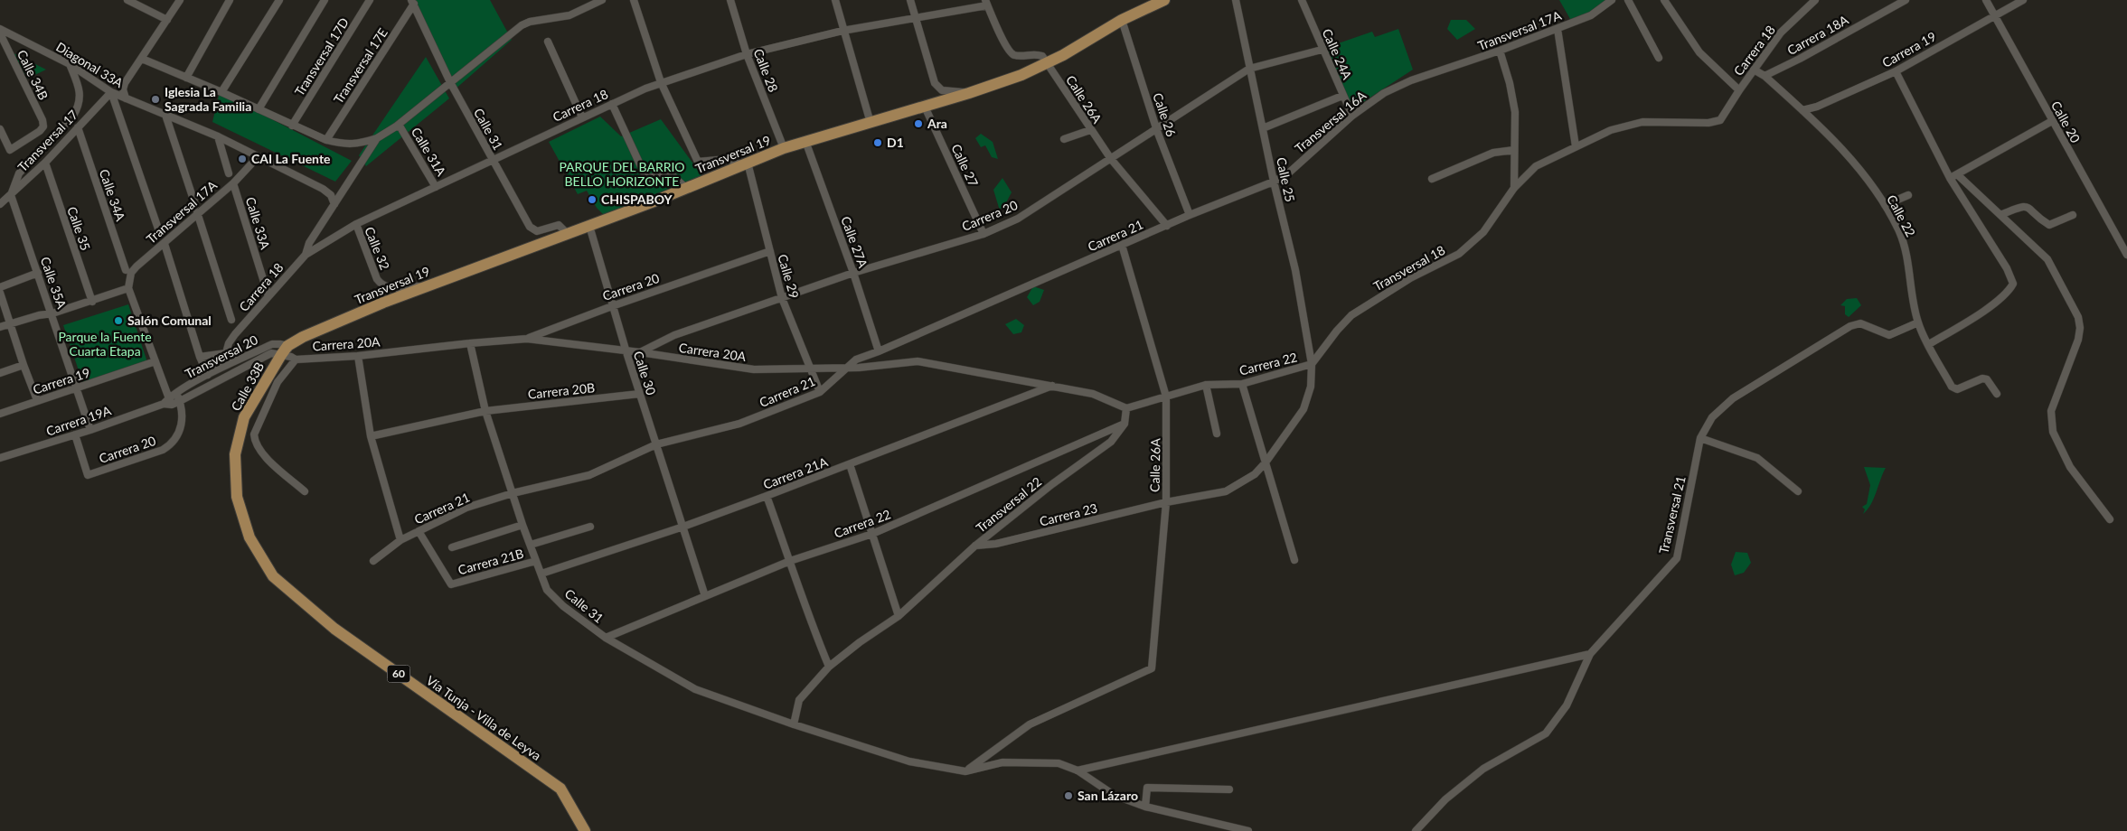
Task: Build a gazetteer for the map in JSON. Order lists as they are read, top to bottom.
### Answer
{
  "streets": {
    "main road": [
      "Transversal 19",
      "Calle 33B",
      "60",
      "Vía Tunja - Villa de Leyva"
    ],
    "street": [
      "Transversal 17A",
      "Carrera 18A",
      "Carrera 19",
      "Carrera 18",
      "Calle 24A",
      "Transversal 17D",
      "Diagonal 33A",
      "Transversal 17E",
      "Calle 28",
      "Calle 34B",
      "Calle 26A",
      "Calle 26",
      "Transversal 16A",
      "Calle 20",
      "Calle 31",
      "Transversal 17",
      "Calle 31A",
      "Calle 27",
      "Calle 25",
      "Calle 34A",
      "Carrera 20",
      "Calle 22",
      "Calle 33A",
      "Calle 35",
      "Carrera 21",
      "Calle 27A",
      "Calle 32",
      "Transversal 18",
      "Calle 29",
      "Calle 35A",
      "Carrera 20A",
      "Transversal 20",
      "Carrera 22",
      "Calle 30",
      "Carrera 20B",
      "Carrera 19A",
      "Carrera 21A",
      "Transversal 22",
      "Carrera 23",
      "Transversal 21",
      "Carrera 21B"
    ]
  },
  "crossings": [
    ["Transversal 17A", "Diagonal 33A"],
    ["Transversal 17A", "Transversal 16A"],
    ["Transversal 17A", "Calle 33A"],
    ["Carrera 18A", "Calle 22"],
    ["Carrera 19", "Calle 20"],
    ["Carrera 19", "Calle 22"],
    ["Carrera 19", "Calle 35A"],
    ["Carrera 18", "Calle 28"],
    ["Carrera 18", "Calle 31"],
    ["Carrera 18", "Calle 31A"],
    ["Carrera 18", "Calle 22"],
    ["Carrera 18", "Calle 33A"],
    ["Carrera 18", "Calle 32"],
    ["Carrera 18", "Transversal 18"],
    ["Calle 24A", "Transversal 16A"],
    ["Calle 24A", "Carrera 20"],
    ["Diagonal 33A", "Transversal 17"],
    ["Transversal 17E", "Calle 31"],
    ["Calle 28", "Transversal 19"],
    ["Calle 26A", "Calle 31"],
    ["Calle 26A", "Transversal 19"],
    ["Calle 26A", "Carrera 20"],
    ["Calle 26A", "Carrera 21"],
    ["Calle 26A", "Carrera 22"],
    ["Calle 26A", "Carrera 23"],
    ["Calle 26", "Transversal 19"],
    ["Calle 26", "Carrera 20"],
    ["Calle 26", "Carrera 21"],
    ["Transversal 16A", "Calle 25"],
    ["Transversal 16A", "Carrera 21"],
    ["Calle 31", "Transversal 19"],
    ["Calle 31", "Carrera 21"],
    ["Calle 31", "Carrera 20A"],
    ["Calle 31", "Carrera 22"],
    ["Calle 31", "Carrera 20B"],
    ["Calle 31", "Carrera 21A"],
    ["Calle 31", "Carrera 21B"],
    ["Transversal 17", "Calle 34A"],
    ["Transversal 17", "Calle 35"],
    ["Transversal 17", "Calle 35A"],
    ["Transversal 19", "Calle 27"],
    ["Transversal 19", "Calle 27A"],
    ["Transversal 19", "Calle 32"],
    ["Transversal 19", "Calle 29"],
    ["Transversal 19", "Carrera 20A"],
    ["Transversal 19", "Transversal 20"],
    ["Transversal 19", "Calle 30"],
    ["Transversal 19", "Calle 33B"],
    ["Calle 27", "Carrera 20"],
    ["Calle 25", "Carrera 20"],
    ["Calle 25", "Carrera 21"],
    ["Calle 25", "Transversal 18"],
    ["Calle 25", "Carrera 22"],
    ["Calle 25", "Carrera 23"],
    ["Carrera 20", "Calle 27A"],
    ["Carrera 20", "Calle 29"],
    ["Carrera 20", "Carrera 20A"],
    ["Carrera 20", "Transversal 20"],
    ["Carrera 20", "Calle 30"],
    ["Carrera 20", "Carrera 19A"],
    ["Calle 22", "Transversal 21"],
    ["Carrera 21", "Calle 27A"],
    ["Carrera 21", "Calle 29"],
    ["Carrera 21", "Carrera 20A"],
    ["Carrera 21", "Calle 30"],
    ["Carrera 21", "Carrera 21B"],
    ["Transversal 18", "Carrera 22"],
    ["Calle 29", "Carrera 20A"],
    ["Calle 35A", "Carrera 19A"],
    ["Carrera 20A", "Transversal 20"],
    ["Carrera 20A", "Carrera 22"],
    ["Carrera 20A", "Calle 30"],
    ["Carrera 20A", "Calle 33B"],
    ["Carrera 20A", "Carrera 21A"],
    ["Transversal 20", "Calle 33B"],
    ["Transversal 20", "Carrera 19A"],
    ["Carrera 22", "Calle 30"],
    ["Carrera 22", "Transversal 22"],
    ["Calle 30", "Carrera 20B"],
    ["Calle 30", "Carrera 21A"],
    ["Calle 33B", "Vía Tunja - Villa de Leyva"],
    ["Transversal 22", "Carrera 23"]
  ],
  "parks": ["PARQUE DEL BARRIO BELLO HORIZONTE", "Parque la Fuente Cuarta Etapa"],
  "places": [
    "Iglesia La Sagrada Familia",
    "Ara",
    "D1",
    "CAI La Fuente",
    "CHISPABOY",
    "Salón Comunal",
    "San Lázaro"
  ]
}
